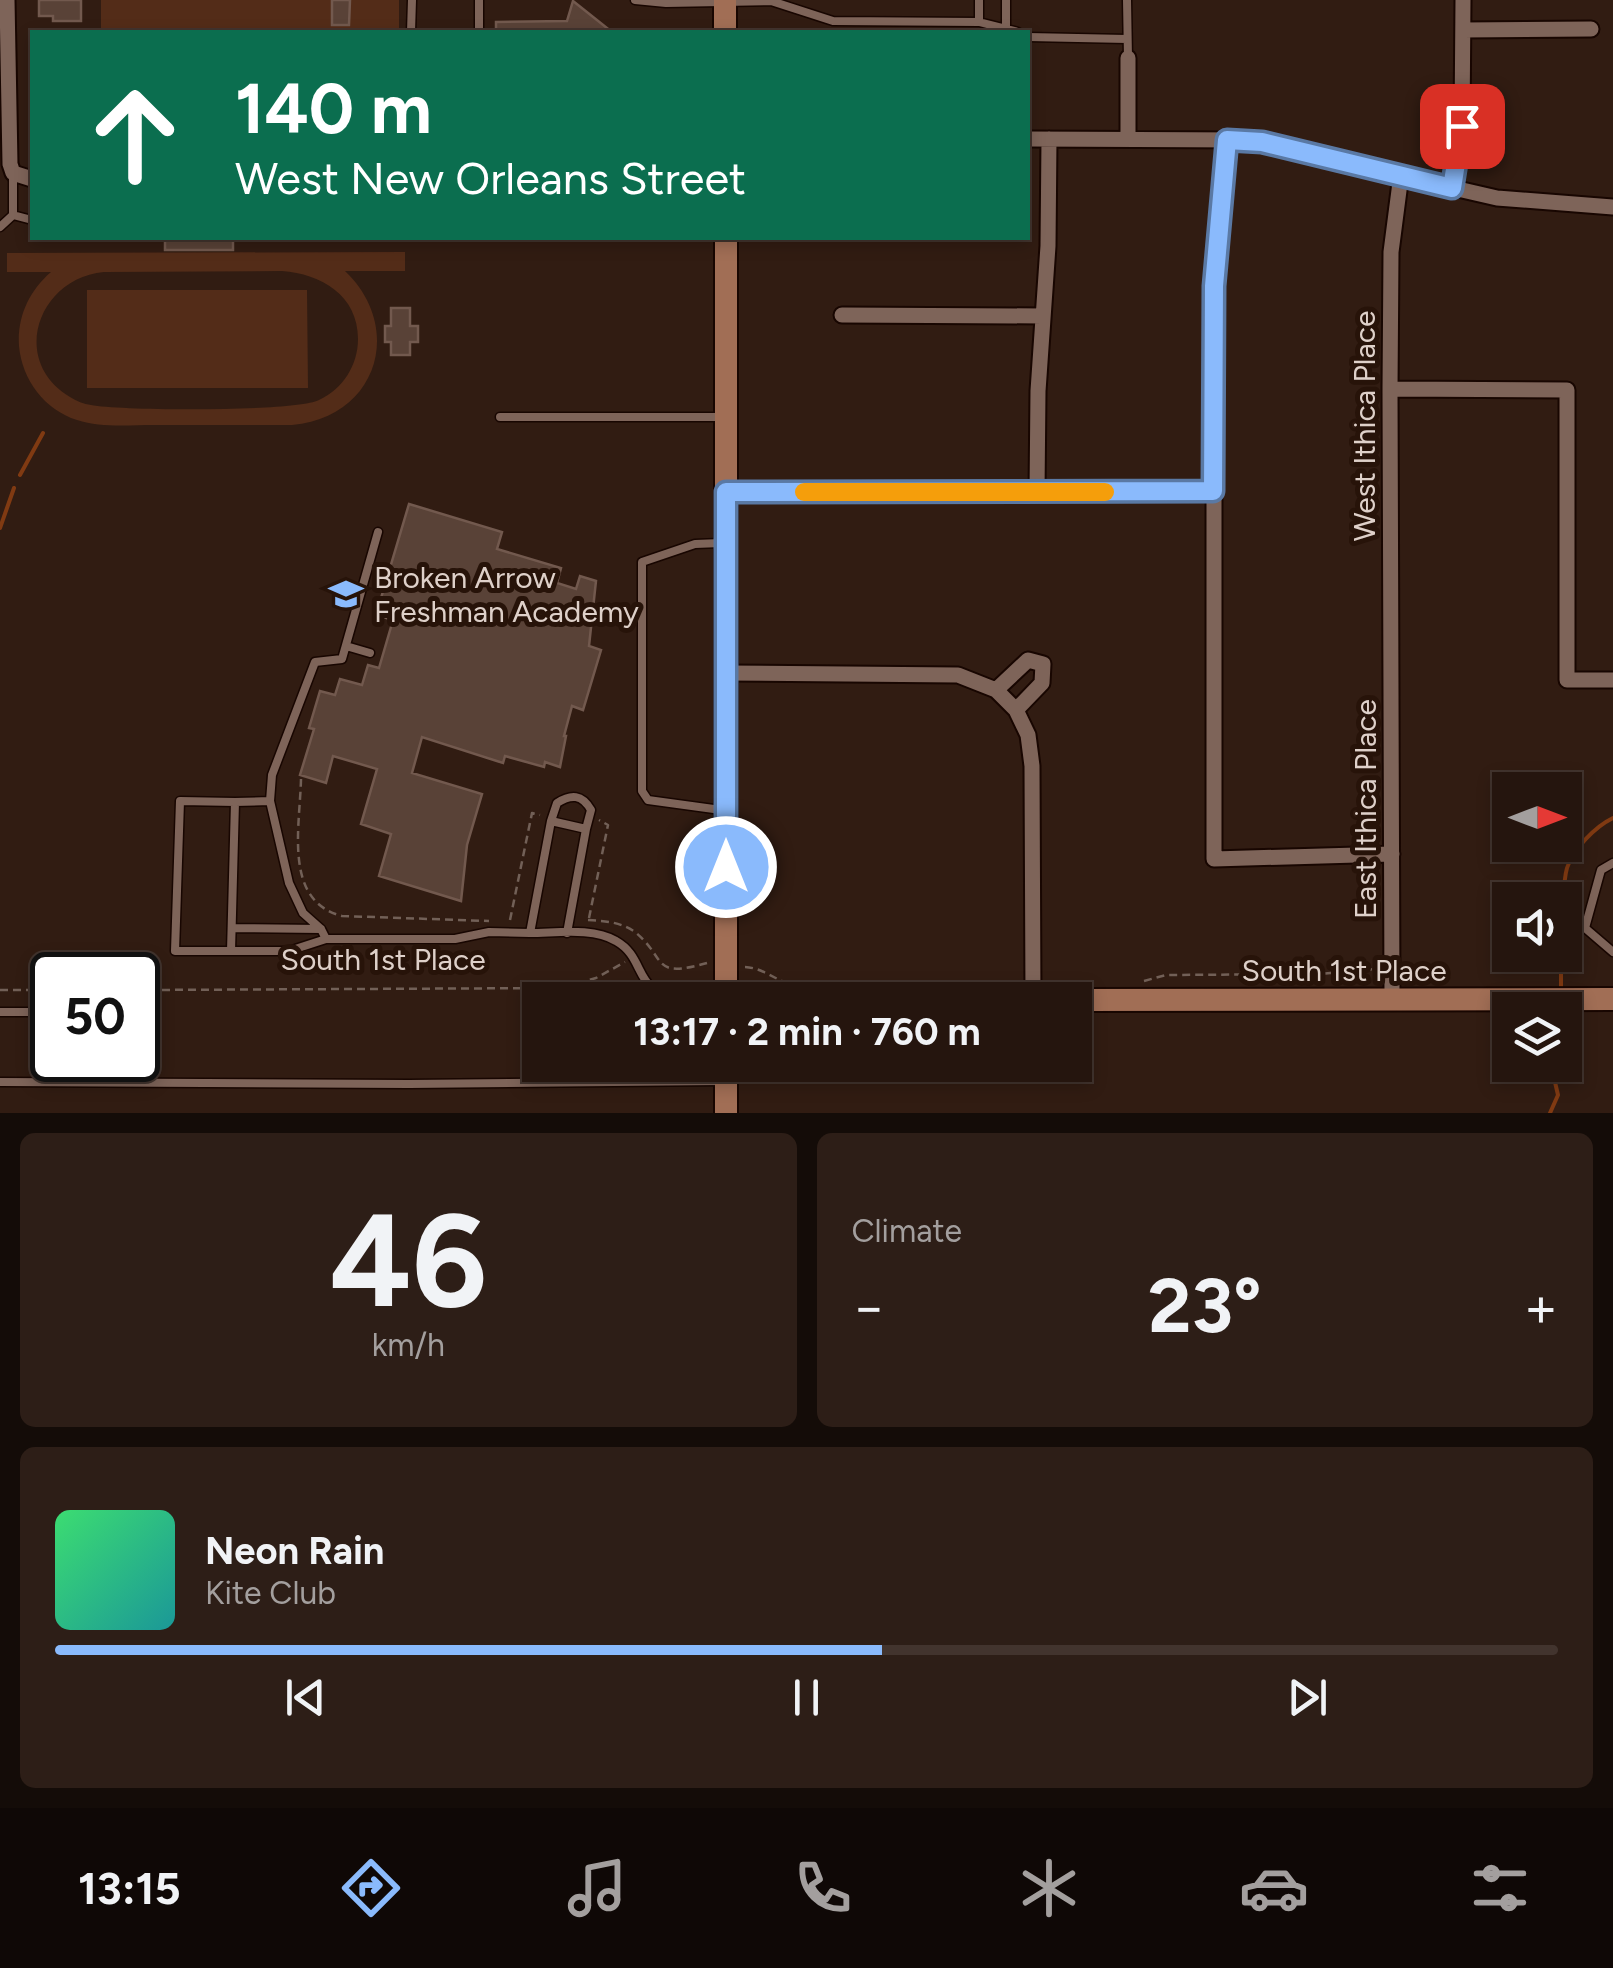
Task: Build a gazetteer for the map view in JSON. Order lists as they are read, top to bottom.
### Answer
{
  "streets": {
    "main road": ["South 1st Place"],
    "street": ["West Ithica Place", "East Ithica Place"]
  },
  "crossings": [
    ["West Ithica Place", "East Ithica Place"],
    ["East Ithica Place", "South 1st Place"]
  ],
  "places": {
    "school or university": ["Broken Arrow Freshman Academy"]
  },
  "north": "right",
  "page": {
    "turn": ["140 m", "West New Orleans Street"],
    "limit": "50",
    "trip": "13:17 · 2 min · 760 m",
    "tile": [
      ["46", "km/h"],
      "Climate"
    ],
    "heat": ["−", "23°", "+"],
    "song": ["Neon Rain", "Kite Club"],
    "tabs": "13:15"
  }
}
